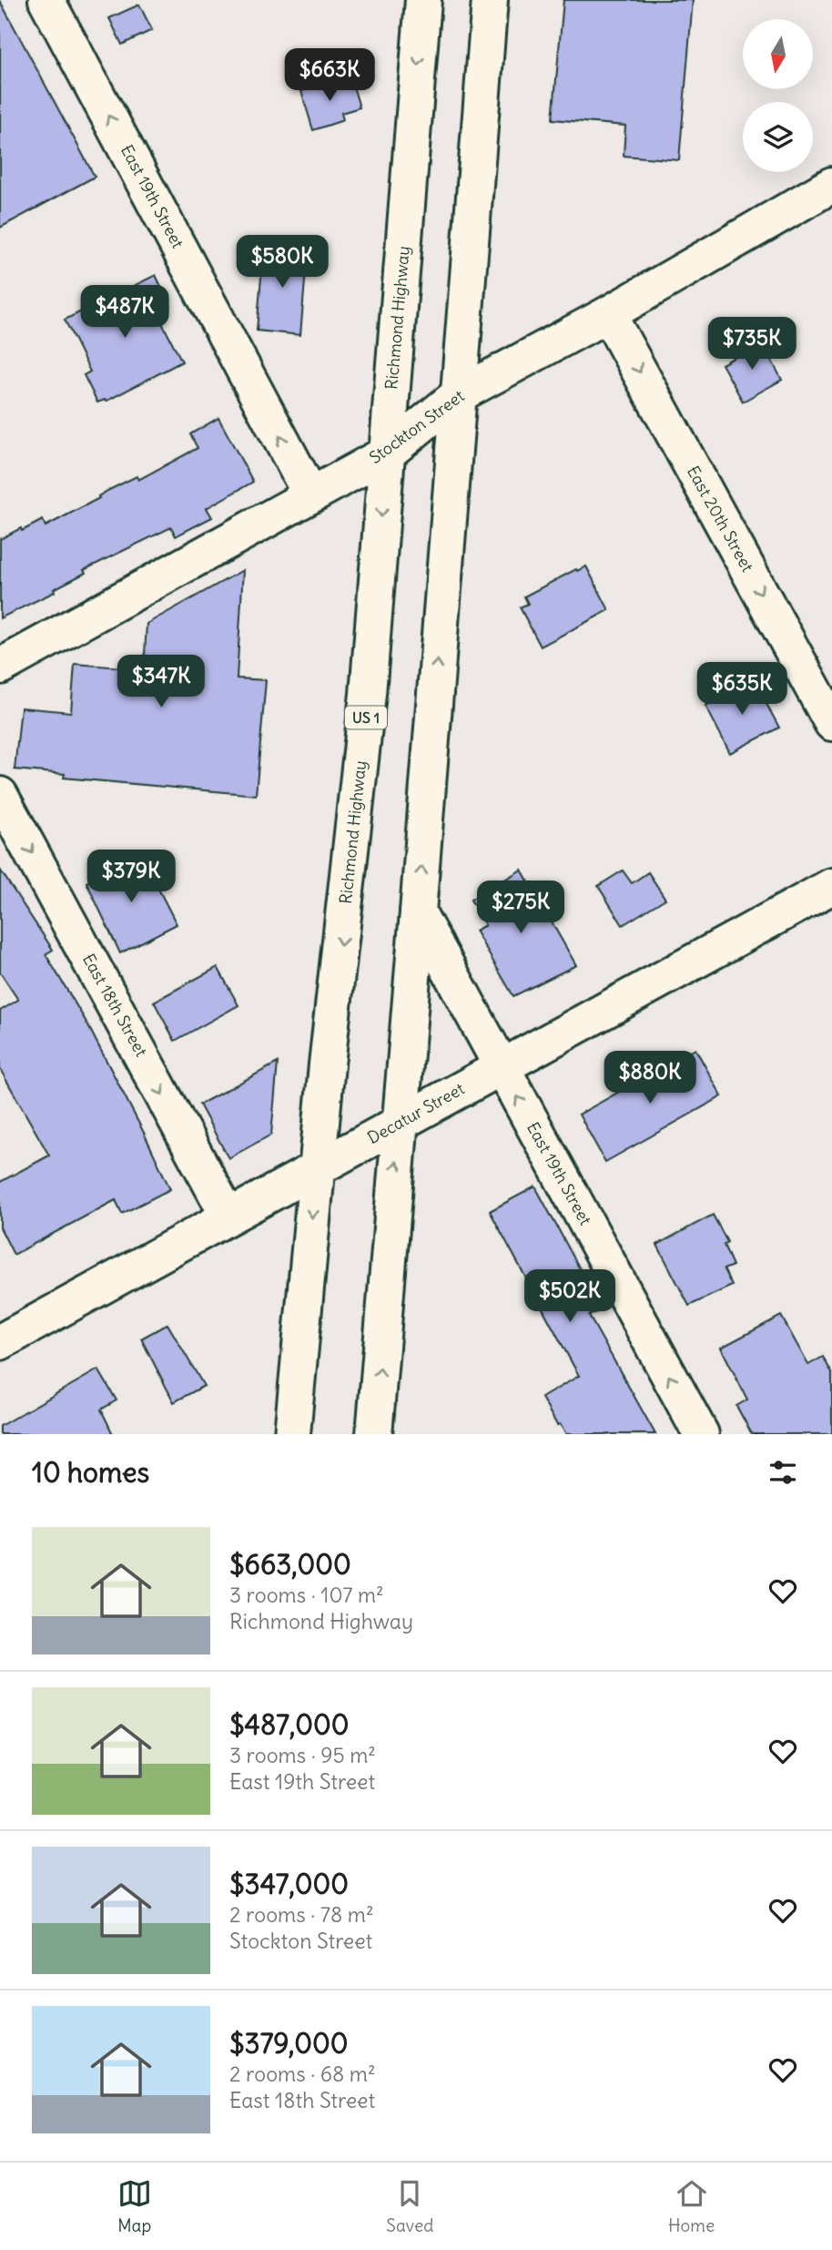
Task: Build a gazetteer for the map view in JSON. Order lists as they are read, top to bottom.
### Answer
{
  "streets": {
    "street": [
      "East 19th Street",
      "Richmond Highway",
      "Stockton Street",
      "East 20th Street",
      "US 1",
      "East 18th Street",
      "Decatur Street"
    ]
  },
  "crossings": [
    ["East 19th Street", "Stockton Street"],
    ["East 19th Street", "Decatur Street"],
    ["Richmond Highway", "Stockton Street"],
    ["Richmond Highway", "Decatur Street"],
    ["Stockton Street", "East 20th Street"],
    ["East 18th Street", "Decatur Street"]
  ],
  "one_way": ["East 19th Street", "East 20th Street", "East 18th Street"],
  "north": "bottom",
  "page": {
    "price": [
      "$663K",
      "$580K",
      "$487K",
      "$735K",
      "$347K",
      "$635K",
      "$379K",
      "$275K",
      "$880K",
      "$502K"
    ],
    "heading": "10 homes",
    "list": [
      {
        "name": "$663,000",
        "note": "3 rooms · 107 m² · Richmond Highway"
      },
      {
        "name": "$487,000",
        "note": "3 rooms · 95 m² · East 19th Street"
      },
      {
        "name": "$347,000",
        "note": "2 rooms · 78 m² · Stockton Street"
      },
      {
        "name": "$379,000",
        "note": "2 rooms · 68 m² · East 18th Street"
      }
    ],
    "tabs": ["Map", "Saved", "Home"]
  }
}
